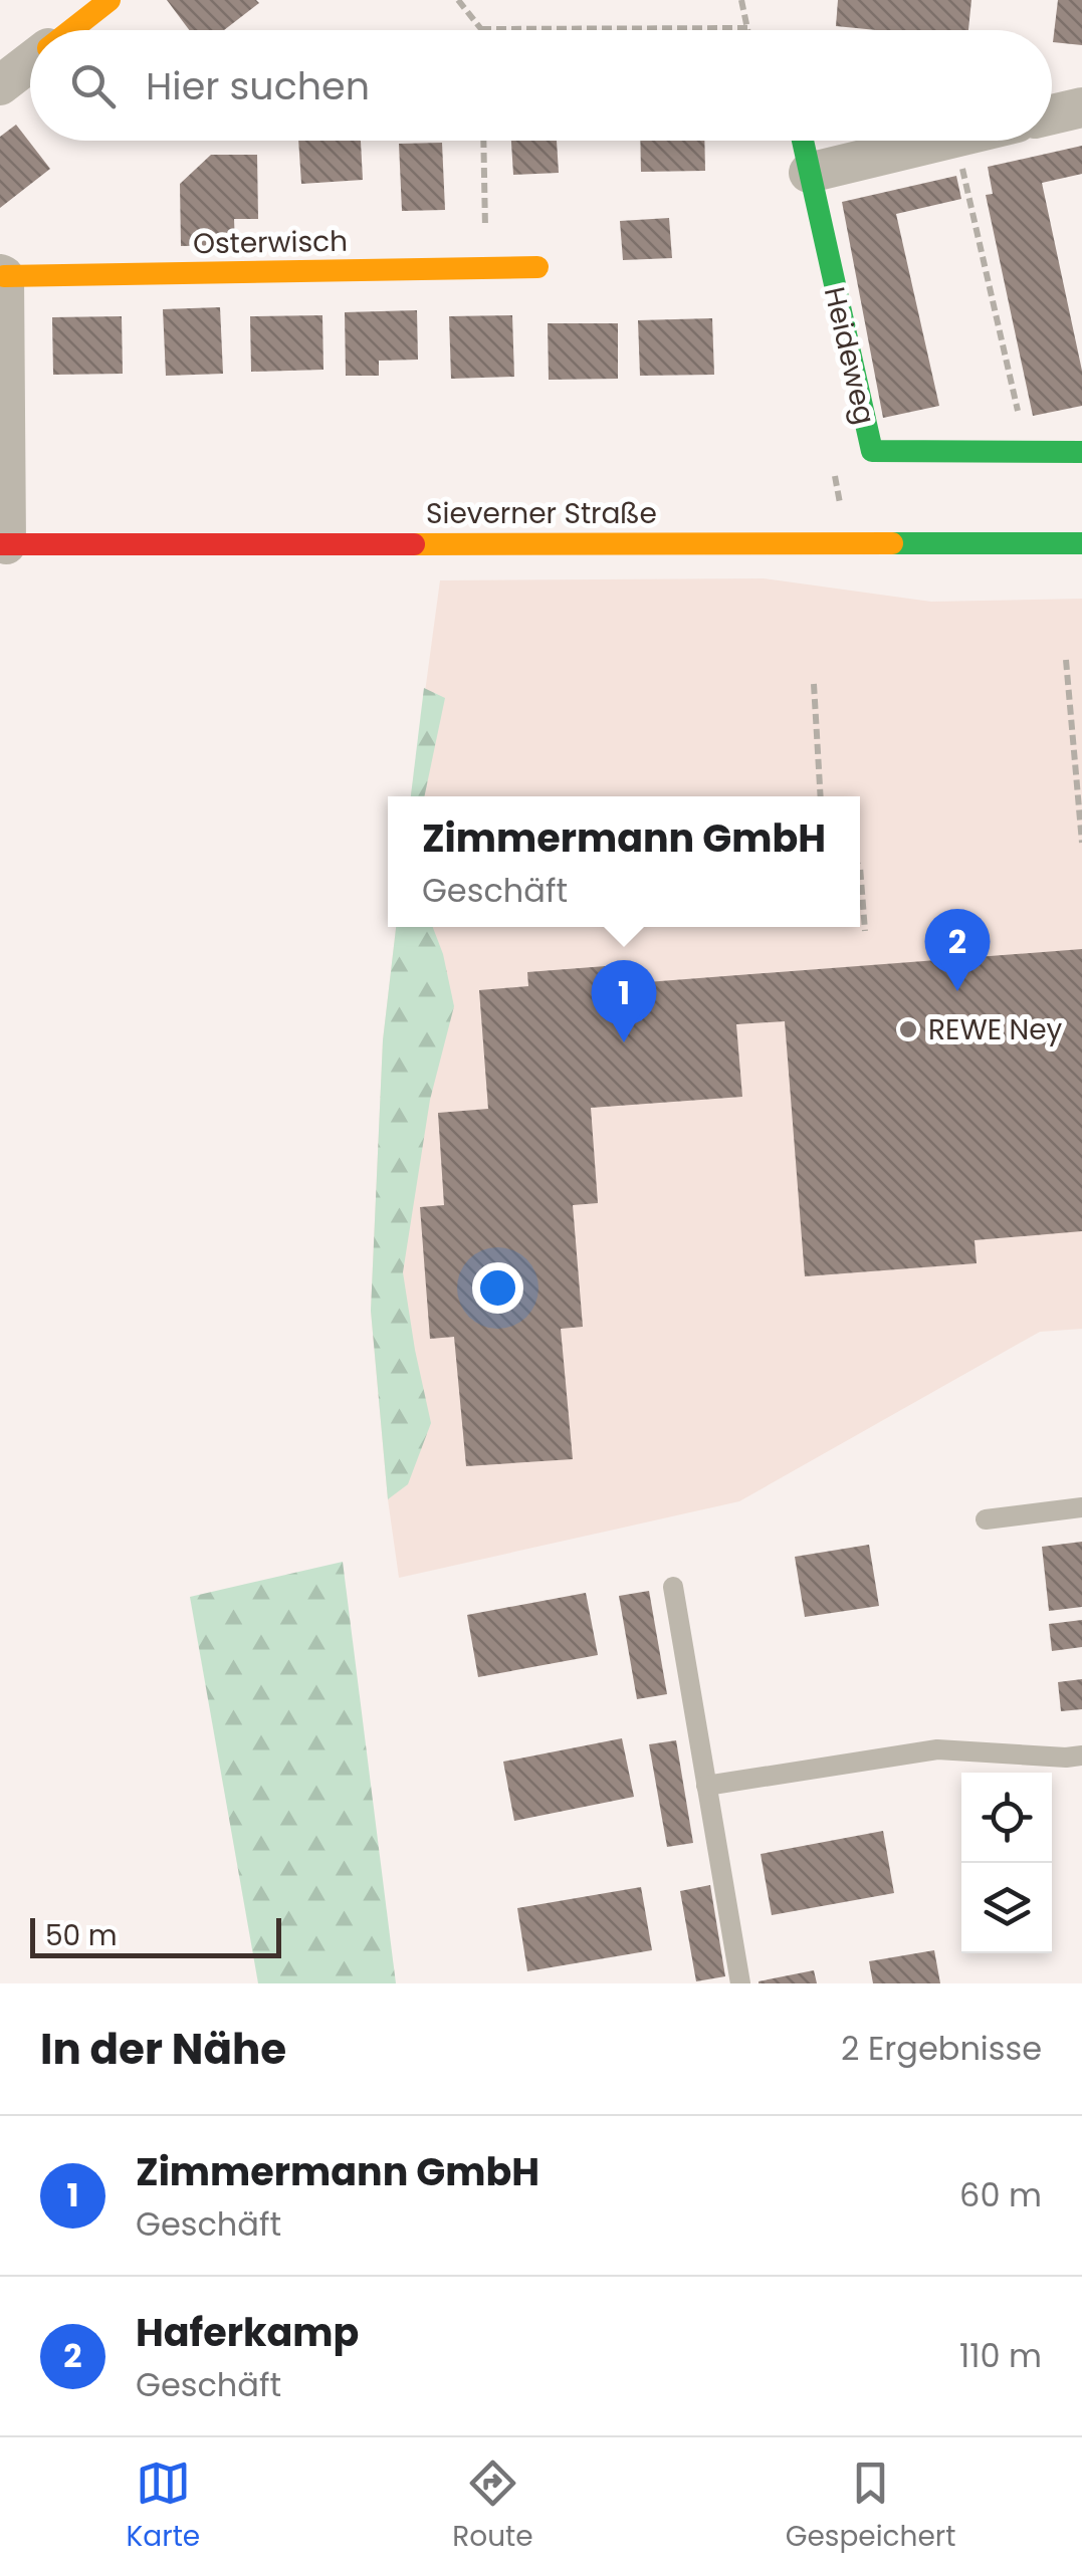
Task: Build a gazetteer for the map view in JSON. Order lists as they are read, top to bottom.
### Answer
{
  "streets": {
    "street": ["Osterwisch", "Heideweg", "Sieverner Straße"]
  },
  "places": ["REWE Ney"],
  "scale_bar": "50 m",
  "page": {
    "search": "Hier suchen",
    "popup": ["Zimmermann GmbH", "Geschäft"],
    "pins": ["2", "1"],
    "scale": "50 m",
    "heading": ["In der Nähe", "2 Ergebnisse"],
    "list": [
      {
        "mark": "1",
        "name": "Zimmermann GmbH",
        "note": "Geschäft",
        "value": "60 m"
      },
      {
        "mark": "2",
        "name": "Haferkamp",
        "note": "Geschäft",
        "value": "110 m"
      }
    ],
    "nav": ["Karte", "Route", "Gespeichert"]
  }
}
